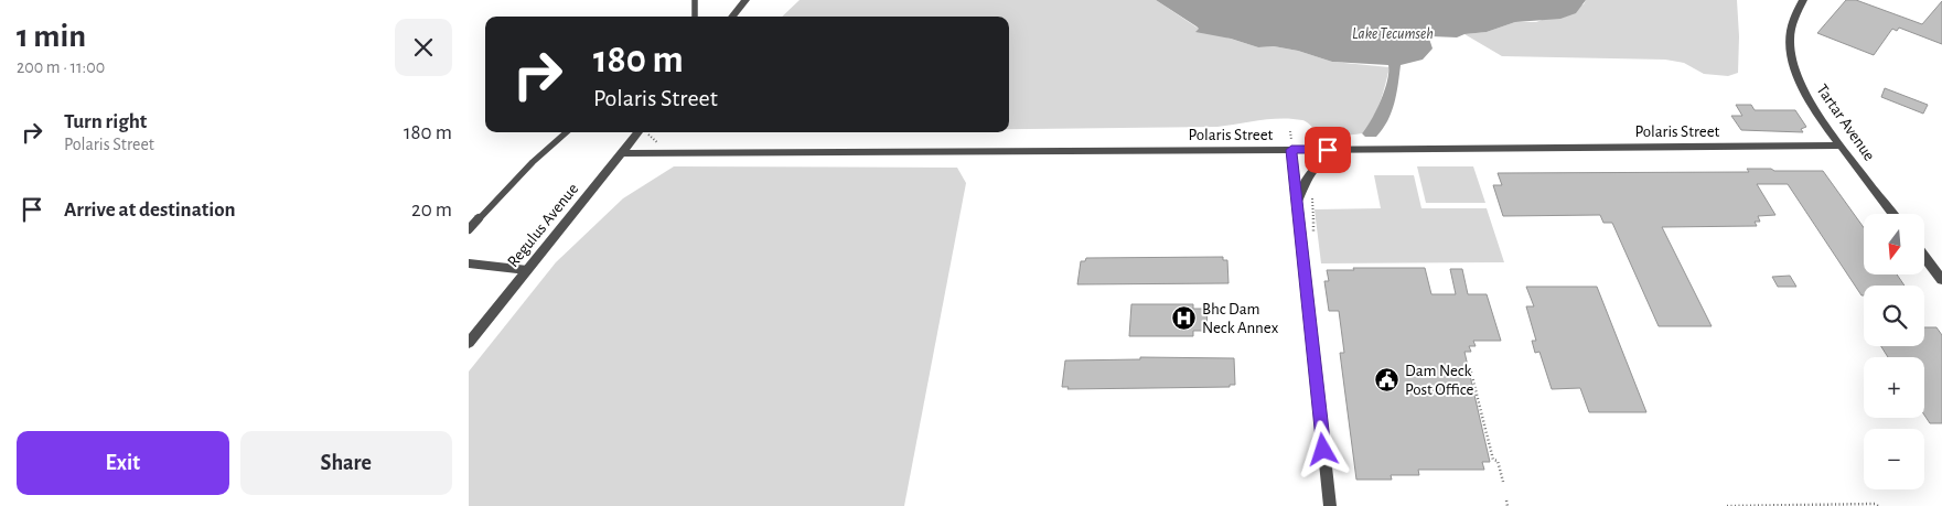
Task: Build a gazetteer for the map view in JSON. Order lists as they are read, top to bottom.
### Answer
{
  "streets": {
    "street": ["Tartar Avenue", "Polaris Street", "Regulus Avenue"]
  },
  "crossings": [
    ["Tartar Avenue", "Polaris Street"],
    ["Polaris Street", "Regulus Avenue"]
  ],
  "water": ["Lake Tecumseh"],
  "places": {
    "hospital": ["Bhc Dam Neck Annex"],
    "public building": ["Dam Neck Post Office"]
  },
  "north": "bottom",
  "page": {
    "heading": ["1 min", "200 m · 11:00"],
    "turn": ["180 m", "Polaris Street"],
    "list": [
      {
        "name": "Turn right",
        "note": "Polaris Street",
        "value": "180 m"
      },
      {
        "name": "Arrive at destination",
        "value": "20 m"
      }
    ],
    "map_buttons": ["+", "−"],
    "buttons": ["Exit", "Share"]
  }
}
